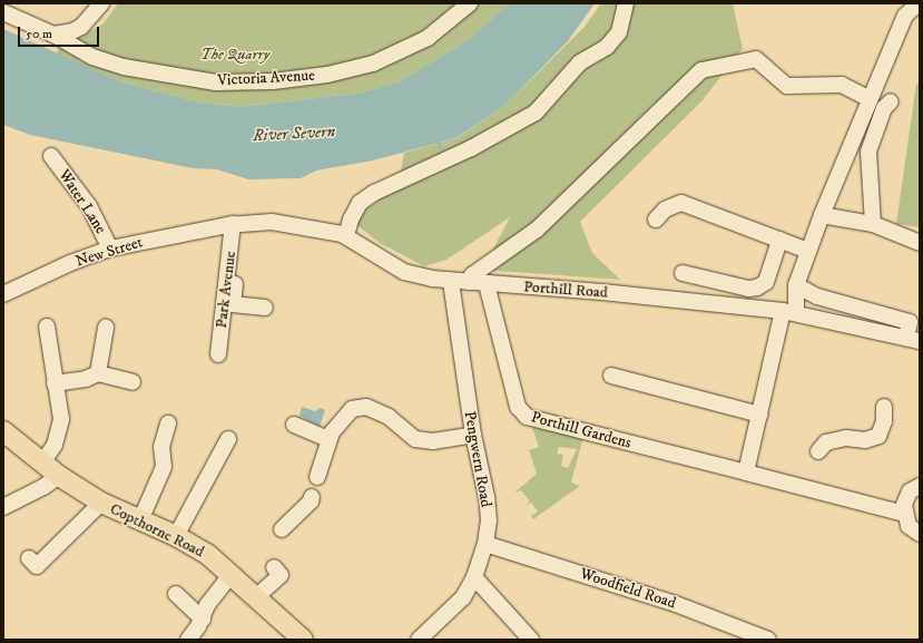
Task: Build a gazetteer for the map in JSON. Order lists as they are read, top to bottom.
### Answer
{
  "streets": {
    "main road": ["Copthorne Road"],
    "street": [
      "Victoria Avenue",
      "Water Lane",
      "New Street",
      "Park Avenue",
      "Porthill Road",
      "Porthill Gardens",
      "Pengwern Road",
      "Woodfield Road"
    ]
  },
  "crossings": [
    ["Water Lane", "New Street"],
    ["New Street", "Park Avenue"],
    ["New Street", "Porthill Road"],
    ["Park Avenue", "Porthill Road"],
    ["Porthill Road", "Porthill Gardens"],
    ["Porthill Road", "Pengwern Road"],
    ["Pengwern Road", "Woodfield Road"]
  ],
  "water": ["River Severn"],
  "parks": ["The Quarry"],
  "scale_bar": "50 m"
}
